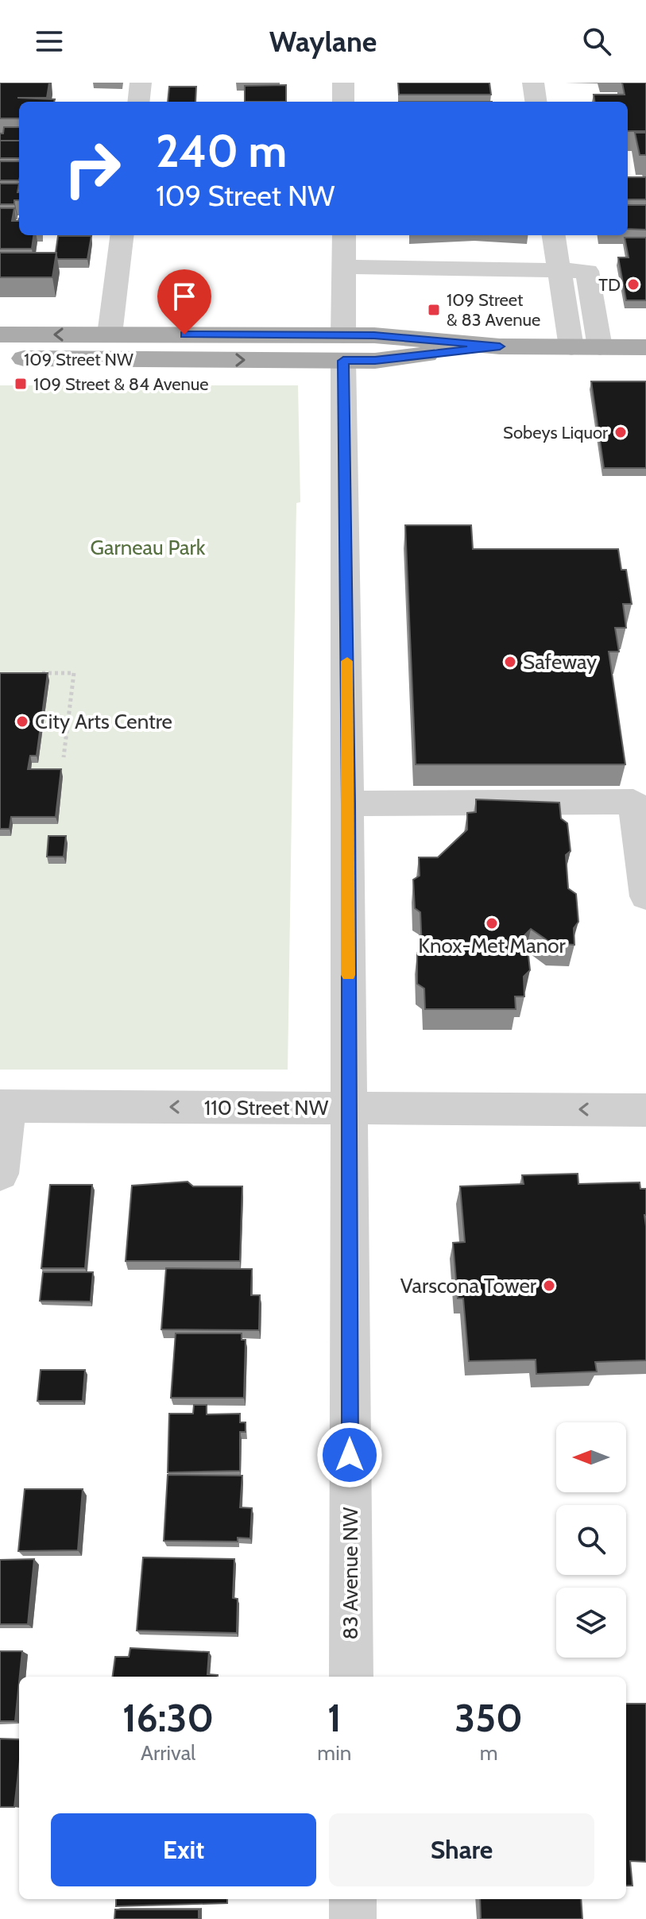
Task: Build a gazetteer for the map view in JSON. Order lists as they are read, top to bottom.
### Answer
{
  "streets": {
    "main road": ["109 Street NW"],
    "street": ["110 Street NW", "83 Avenue NW"]
  },
  "crossings": [
    ["109 Street NW", "83 Avenue NW"],
    ["110 Street NW", "83 Avenue NW"]
  ],
  "one_way": ["110 Street NW"],
  "parks": ["Garneau Park"],
  "places": {
    "other": [
      "TD",
      "Sobeys Liquor",
      "Safeway",
      "City Arts Centre",
      "Knox-Met Manor",
      "Varscona Tower"
    ],
    "transit": ["109 Street & 83 Avenue", "109 Street & 84 Avenue"]
  },
  "north": "left",
  "page": {
    "header": "Waylane",
    "turn": ["240 m", "109 Street NW"],
    "eta": [
      "16:30",
      "Arrival",
      "1",
      "min",
      "350",
      "m"
    ],
    "buttons": ["Exit", "Share"]
  }
}
